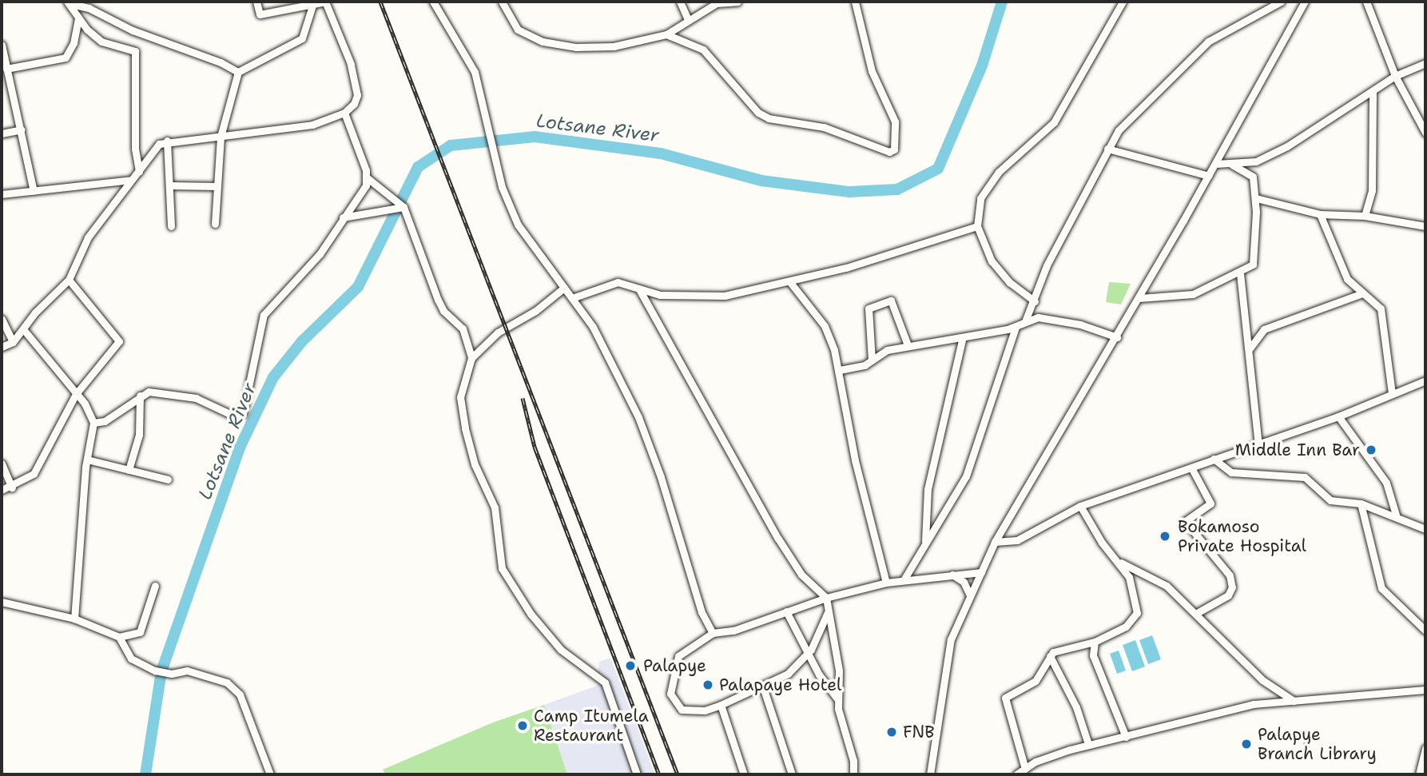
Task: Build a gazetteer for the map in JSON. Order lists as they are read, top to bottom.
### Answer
{
  "water": ["Lotsane River"],
  "places": [
    "Middle Inn Bar",
    "Bokamoso Private Hospital",
    "Palapye",
    "Palapaye Hotel",
    "Camp Itumela Restaurant",
    "FNB",
    "Palapye Branch Library"
  ]
}
